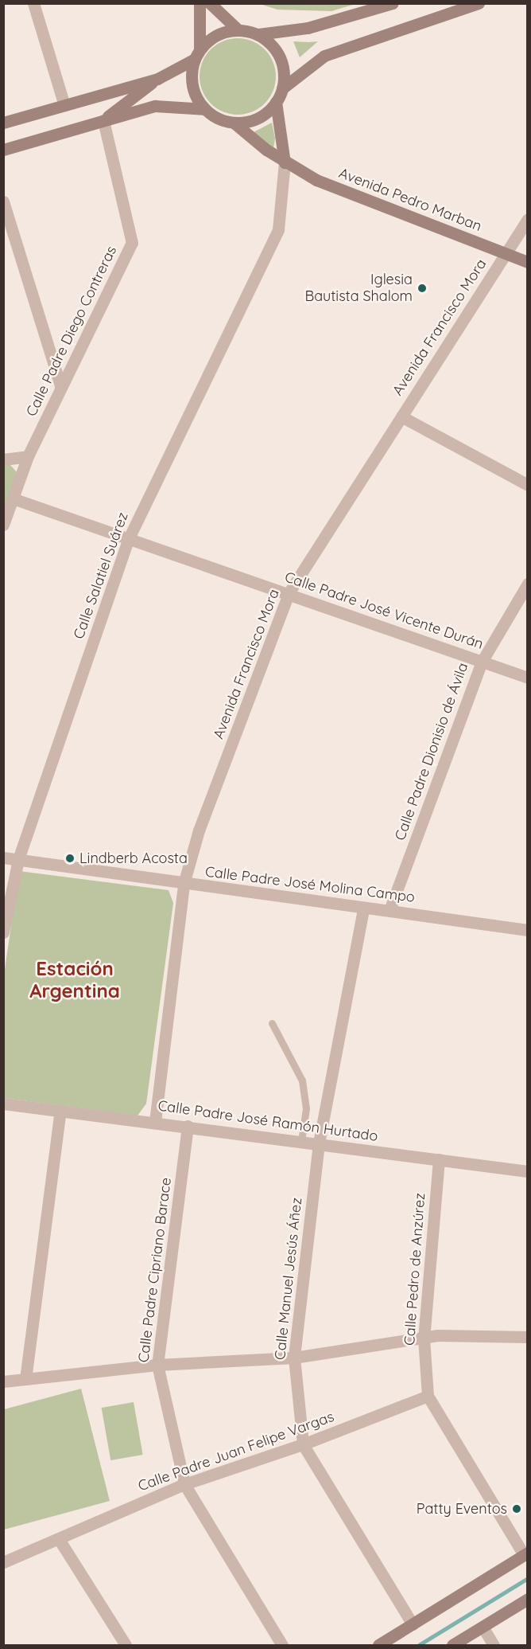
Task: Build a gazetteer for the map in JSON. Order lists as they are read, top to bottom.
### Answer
{
  "streets": {
    "main road": ["Avenida Pedro Marban"],
    "street": [
      "Avenida Francisco Mora",
      "Calle Padre Diego Contreras",
      "Calle Salatiel Suárez",
      "Calle Padre José Vicente Durán",
      "Calle Padre Dionisio de Ávila",
      "Calle Padre José Molina Campo",
      "Calle Padre José Ramón Hurtado",
      "Calle Pedro de Anzúrez",
      "Calle Padre Cipriano Barace",
      "Calle Manuel Jesús Áñez",
      "Calle Padre Juan Felipe Vargas"
    ]
  },
  "crossings": [
    ["Avenida Pedro Marban", "Avenida Francisco Mora"],
    ["Avenida Pedro Marban", "Calle Salatiel Suárez"],
    ["Avenida Francisco Mora", "Calle Padre José Vicente Durán"],
    ["Avenida Francisco Mora", "Calle Padre José Molina Campo"],
    ["Avenida Francisco Mora", "Calle Padre José Ramón Hurtado"],
    ["Calle Padre Diego Contreras", "Calle Padre José Vicente Durán"],
    ["Calle Salatiel Suárez", "Calle Padre José Vicente Durán"],
    ["Calle Salatiel Suárez", "Calle Padre José Molina Campo"],
    ["Calle Padre José Vicente Durán", "Calle Padre Dionisio de Ávila"],
    ["Calle Padre Dionisio de Ávila", "Calle Padre José Molina Campo"],
    ["Calle Padre José Molina Campo", "Calle Manuel Jesús Áñez"],
    ["Calle Padre José Ramón Hurtado", "Calle Pedro de Anzúrez"],
    ["Calle Padre José Ramón Hurtado", "Calle Padre Cipriano Barace"],
    ["Calle Padre José Ramón Hurtado", "Calle Manuel Jesús Áñez"],
    ["Calle Pedro de Anzúrez", "Calle Padre Juan Felipe Vargas"],
    ["Calle Padre Cipriano Barace", "Calle Padre Juan Felipe Vargas"],
    ["Calle Manuel Jesús Áñez", "Calle Padre Juan Felipe Vargas"]
  ],
  "districts": ["Estación Argentina"],
  "places": ["Iglesia Bautista Shalom", "Lindberb Acosta", "Patty Eventos"]
}
